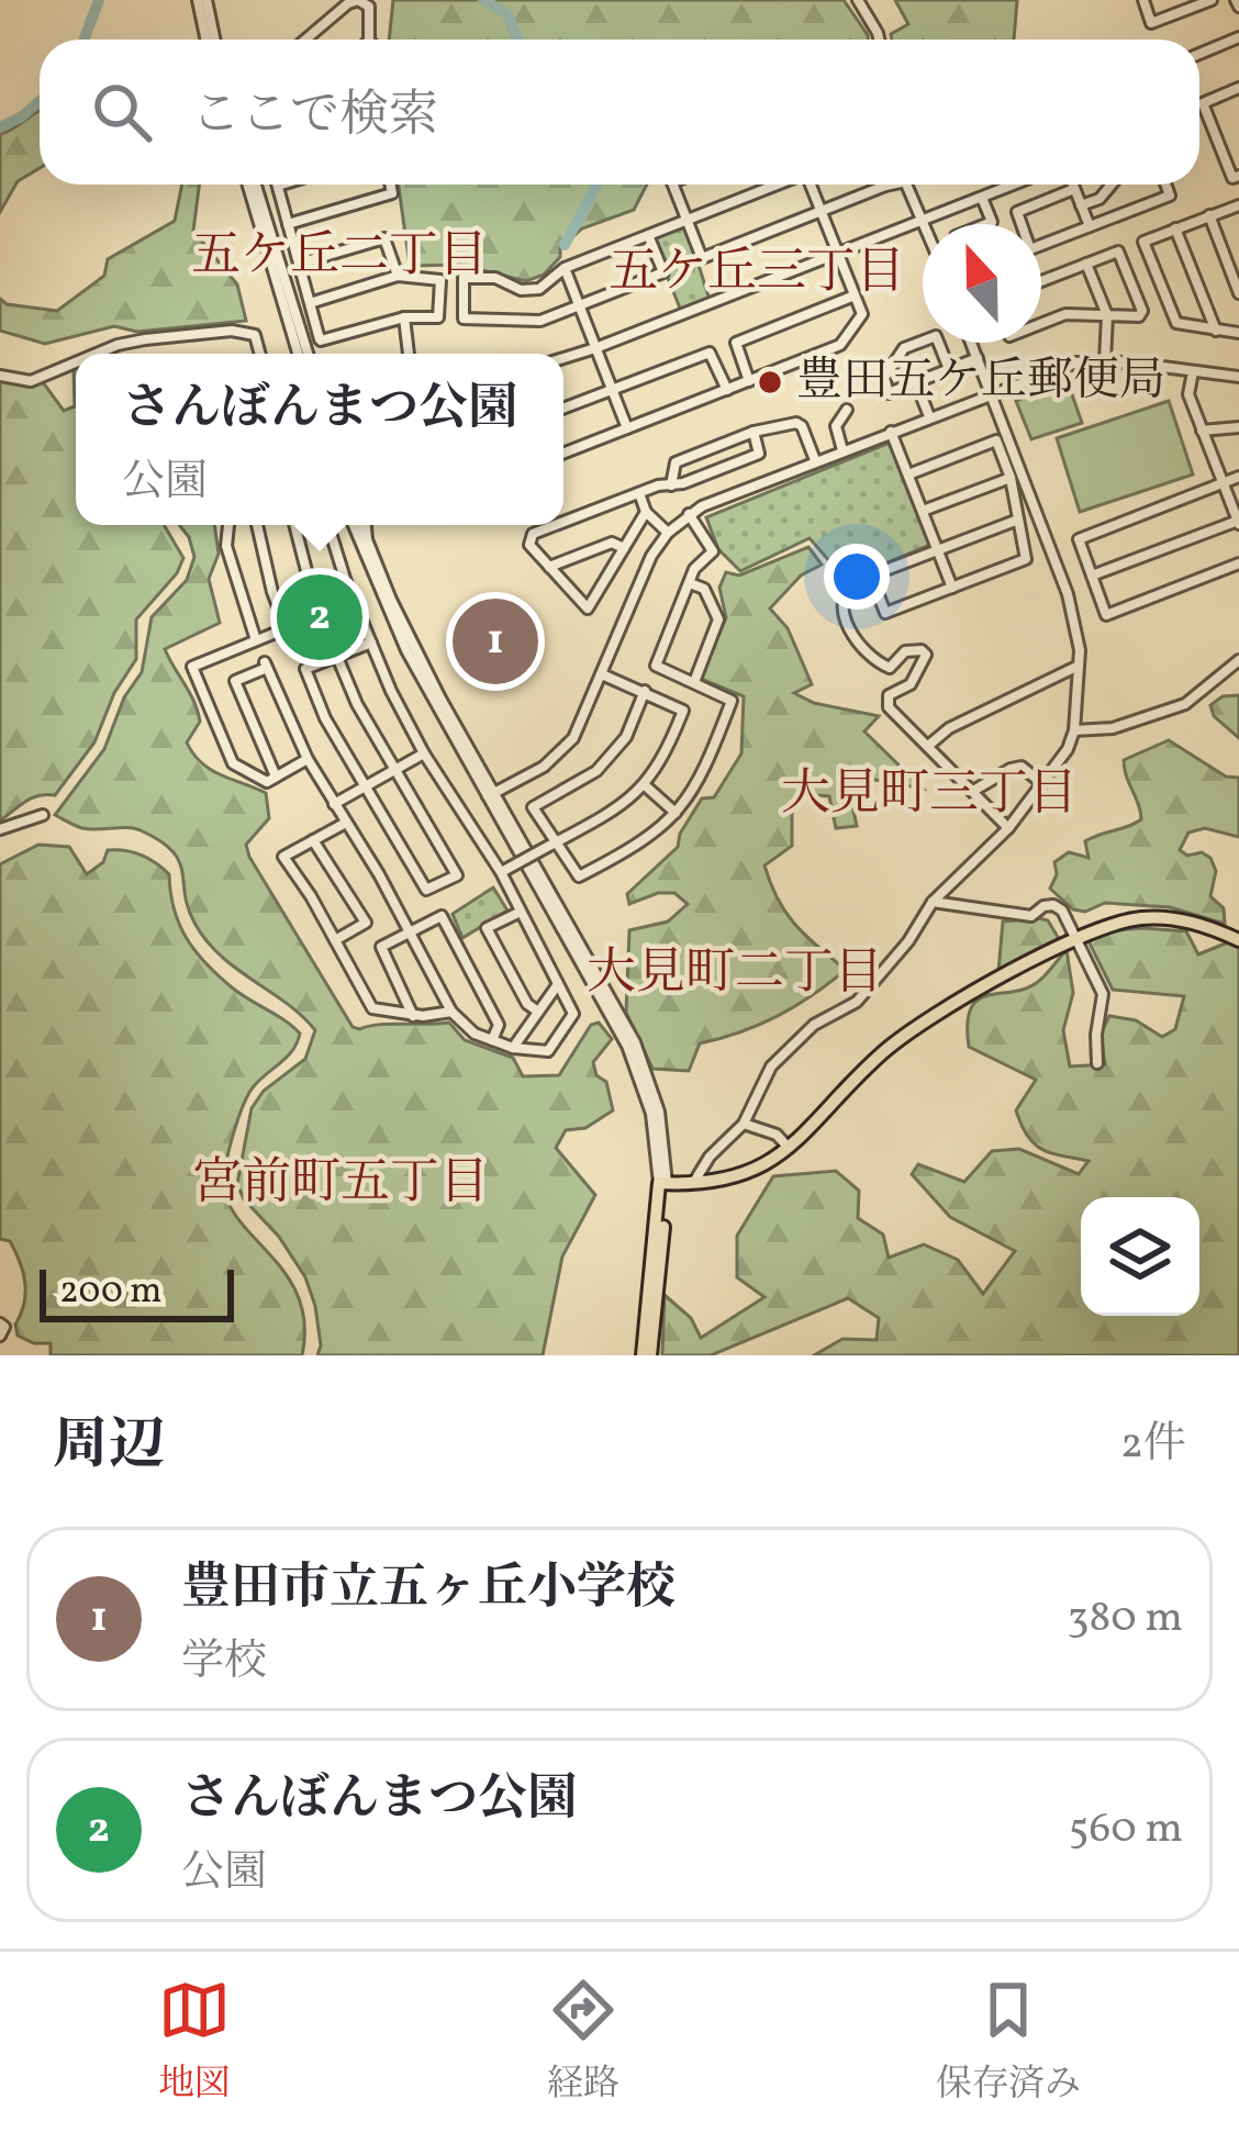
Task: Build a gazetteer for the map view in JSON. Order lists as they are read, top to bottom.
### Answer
{
  "districts": [
    "五ケ丘二丁目",
    "五ケ丘三丁目",
    "大見町三丁目",
    "大見町二丁目",
    "宮前町五丁目"
  ],
  "places": ["豊田五ケ丘郵便局"],
  "scale_bar": "200 m",
  "north": "top",
  "page": {
    "search": "ここで検索",
    "popup": ["さんぼんまつ公園", "公園"],
    "pins": ["2", "1"],
    "scale": "200 m",
    "heading": ["周辺", "2件"],
    "list": [
      {
        "mark": "1",
        "name": "豊田市立五ヶ丘小学校",
        "note": "学校",
        "value": "380 m"
      },
      {
        "mark": "2",
        "name": "さんぼんまつ公園",
        "note": "公園",
        "value": "560 m"
      }
    ],
    "nav": ["地図", "経路", "保存済み"]
  }
}
